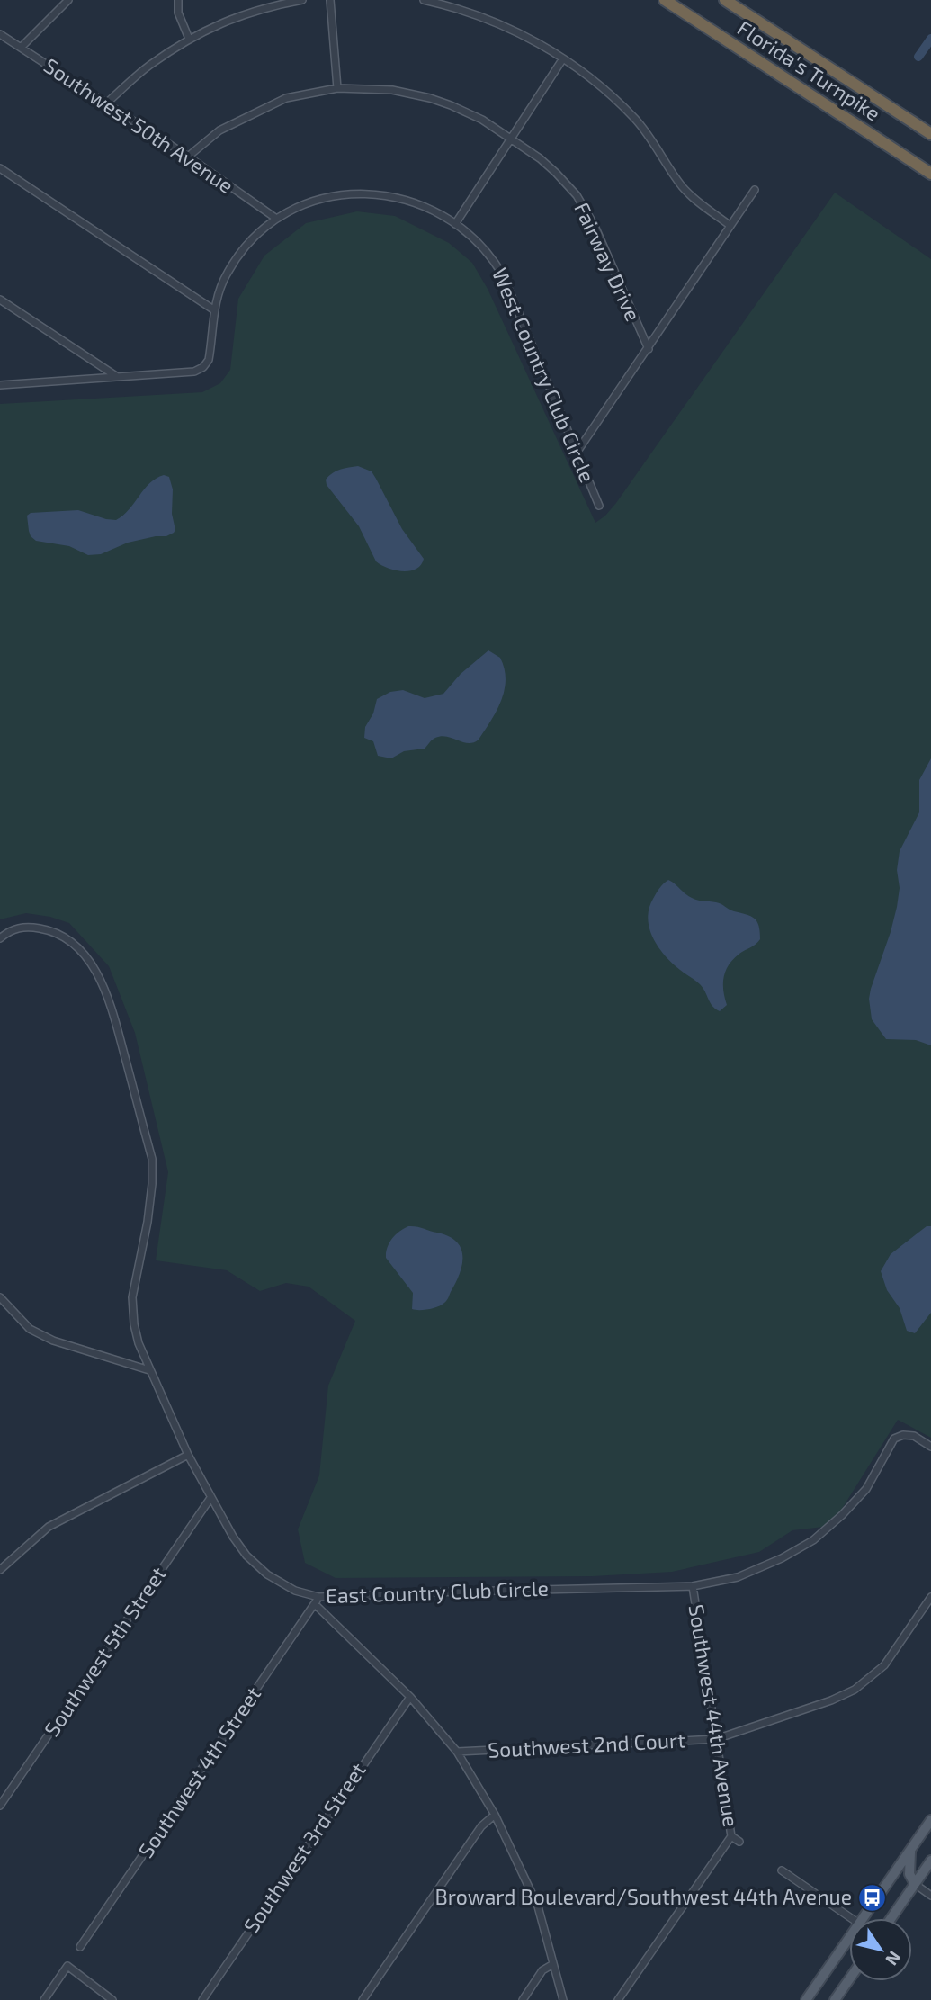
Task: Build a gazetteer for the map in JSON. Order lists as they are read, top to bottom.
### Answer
{
  "streets": {
    "highway": ["Florida's Turnpike"],
    "street": [
      "Southwest 50th Avenue",
      "Fairway Drive",
      "West Country Club Circle",
      "East Country Club Circle",
      "Southwest 5th Street",
      "Southwest 44th Avenue",
      "Southwest 2nd Court",
      "Southwest 4th Street",
      "Southwest 3rd Street"
    ]
  },
  "crossings": [
    ["Southwest 50th Avenue", "Fairway Drive"],
    ["Southwest 50th Avenue", "West Country Club Circle"],
    ["East Country Club Circle", "Southwest 5th Street"],
    ["East Country Club Circle", "Southwest 44th Avenue"],
    ["East Country Club Circle", "Southwest 4th Street"],
    ["Southwest 44th Avenue", "Southwest 2nd Court"]
  ],
  "places": {
    "bus stop": ["Broward Boulevard/Southwest 44th Avenue"]
  },
  "north": "bottom right"
}
